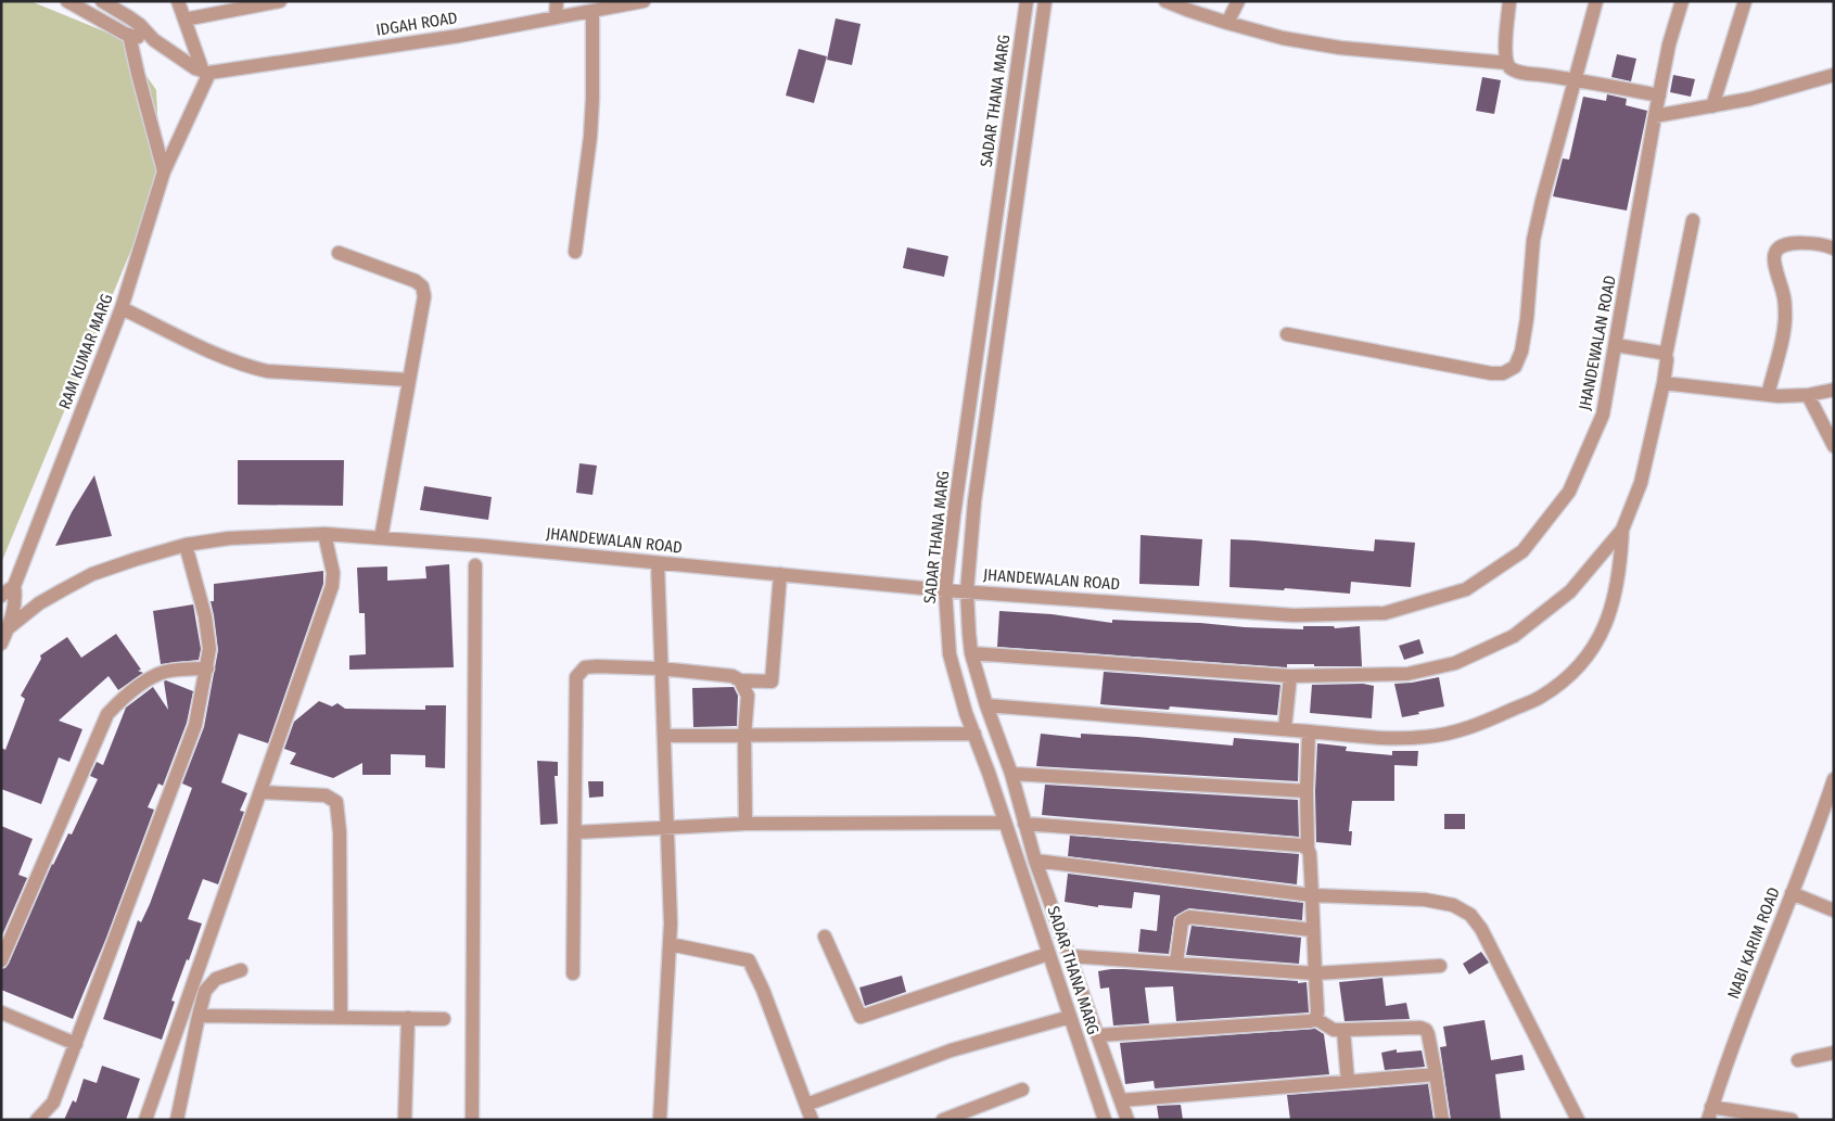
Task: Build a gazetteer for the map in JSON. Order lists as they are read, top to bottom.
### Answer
{
  "streets": {
    "street": [
      "IDGAH ROAD",
      "SADAR THANA MARG",
      "JHANDEWALAN ROAD",
      "RAM KUMAR MARG",
      "NABI KARIM ROAD"
    ]
  },
  "crossings": [
    ["IDGAH ROAD", "RAM KUMAR MARG"],
    ["SADAR THANA MARG", "JHANDEWALAN ROAD"],
    ["JHANDEWALAN ROAD", "RAM KUMAR MARG"]
  ]
}
